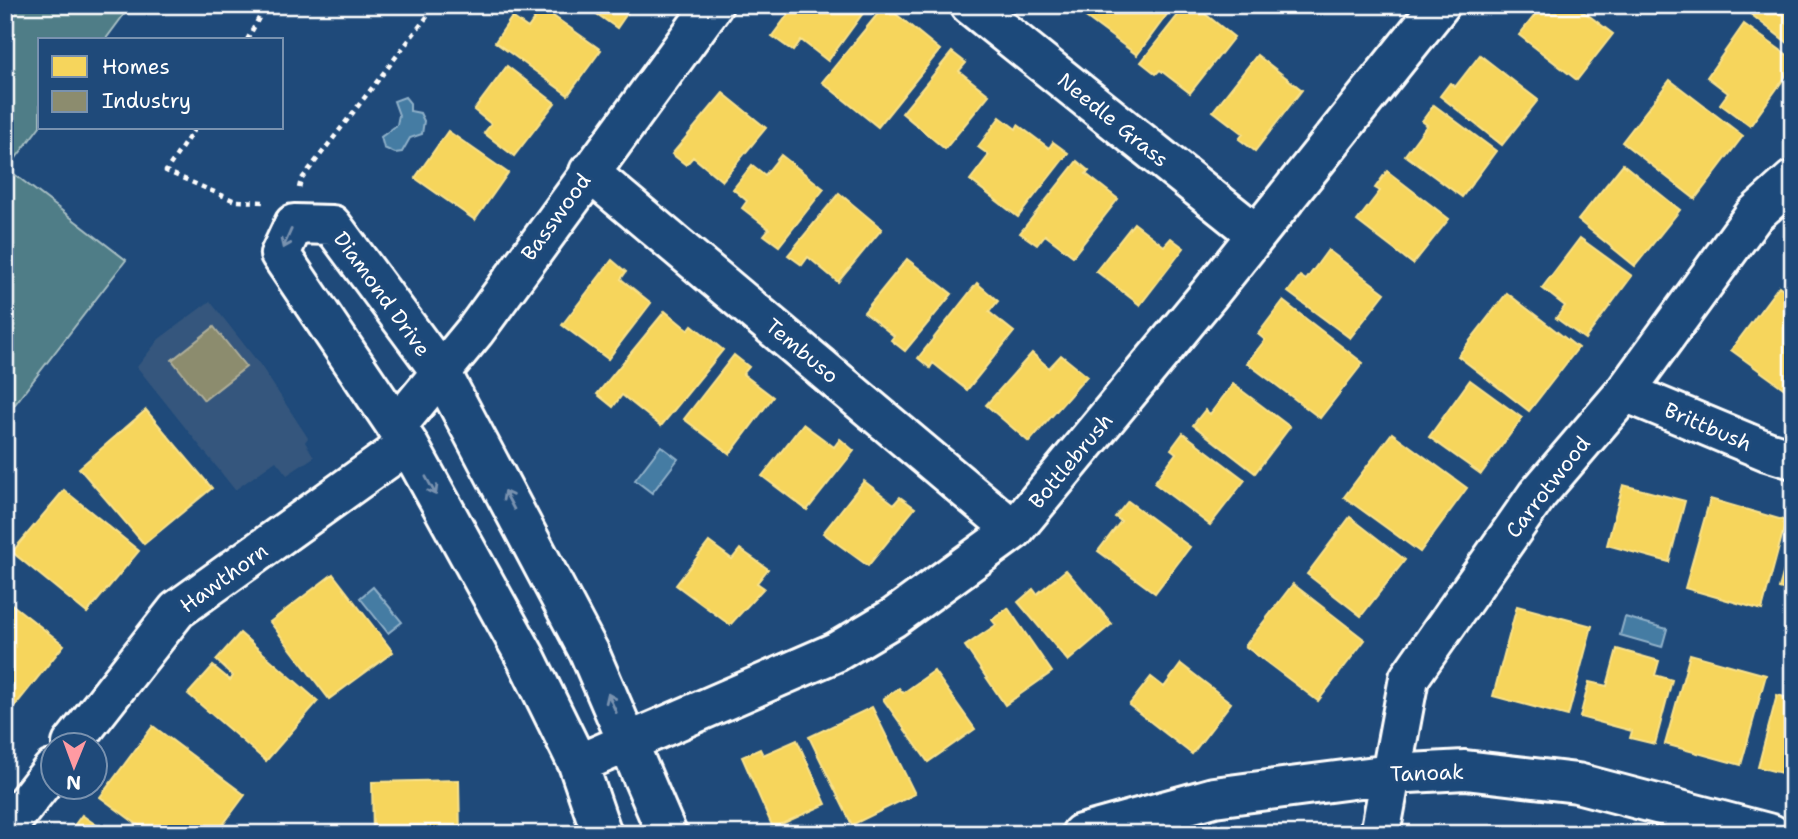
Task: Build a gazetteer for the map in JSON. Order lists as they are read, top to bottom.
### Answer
{
  "streets": {
    "street": [
      "Needle Grass",
      "Basswood",
      "Diamond Drive",
      "Tembuso",
      "Brittbush",
      "Bottlebrush",
      "Carrotwood",
      "Hawthorn",
      "Tanoak"
    ]
  },
  "crossings": [
    ["Needle Grass", "Bottlebrush"],
    ["Basswood", "Diamond Drive"],
    ["Basswood", "Tembuso"],
    ["Basswood", "Hawthorn"],
    ["Diamond Drive", "Bottlebrush"],
    ["Tembuso", "Bottlebrush"],
    ["Brittbush", "Carrotwood"],
    ["Carrotwood", "Tanoak"]
  ],
  "legend": ["Homes", "Industry"],
  "north": "bottom"
}
